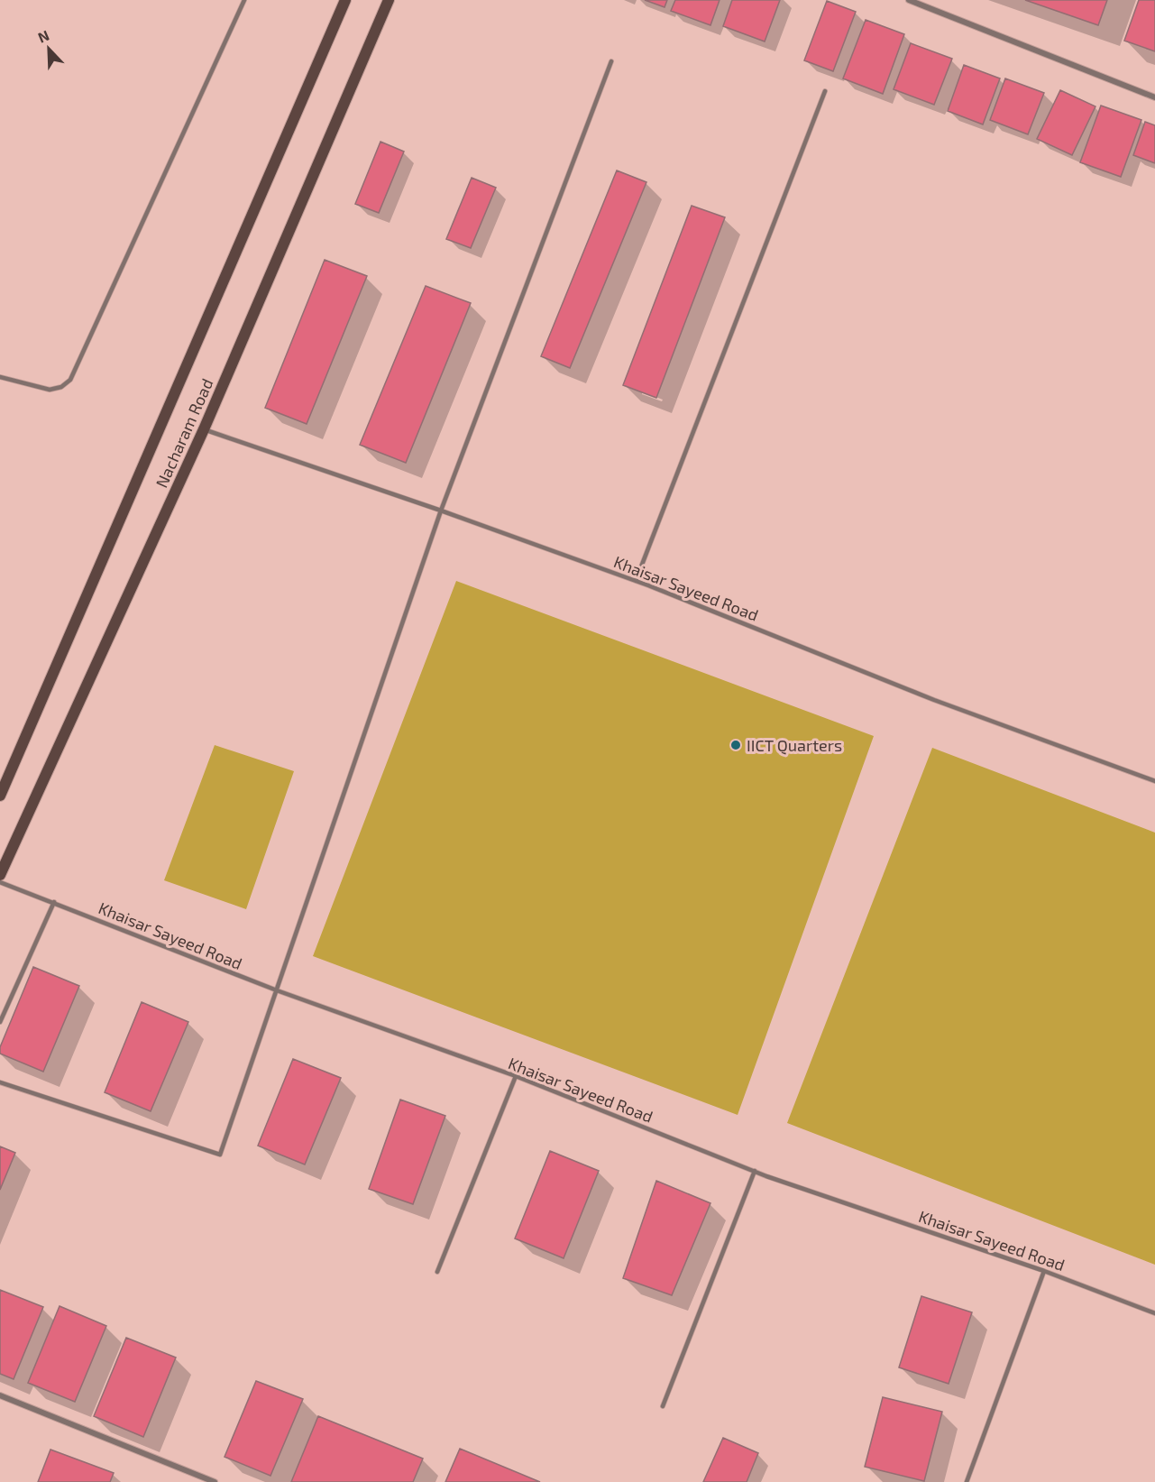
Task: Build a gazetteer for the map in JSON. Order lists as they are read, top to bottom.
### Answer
{
  "streets": {
    "main road": ["Nacharam Road"],
    "lane": ["Khaisar Sayeed Road"]
  },
  "crossings": [
    ["Nacharam Road", "Khaisar Sayeed Road"]
  ],
  "places": ["IICT Quarters"],
  "north": "top left"
}
